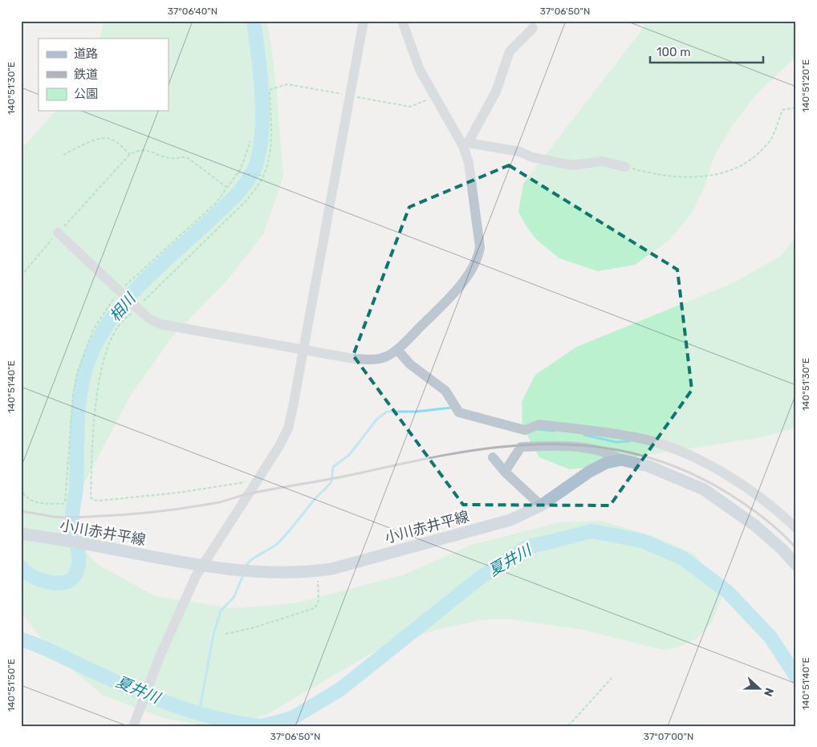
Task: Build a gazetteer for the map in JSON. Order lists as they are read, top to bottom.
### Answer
{
  "streets": {
    "main road": ["小川赤井平線"]
  },
  "water": ["相川", "夏井川"],
  "legend": ["道路", "鉄道", "公園"],
  "scale_bar": "100 m",
  "north": "right",
  "coordinates": [
    "37°06'40\"N",
    "37°06'50\"N",
    "140°51'20\"E",
    "140°51'30\"E",
    "140°51'40\"E",
    "140°51'50\"E",
    "37°07'00\"N"
  ]
}
